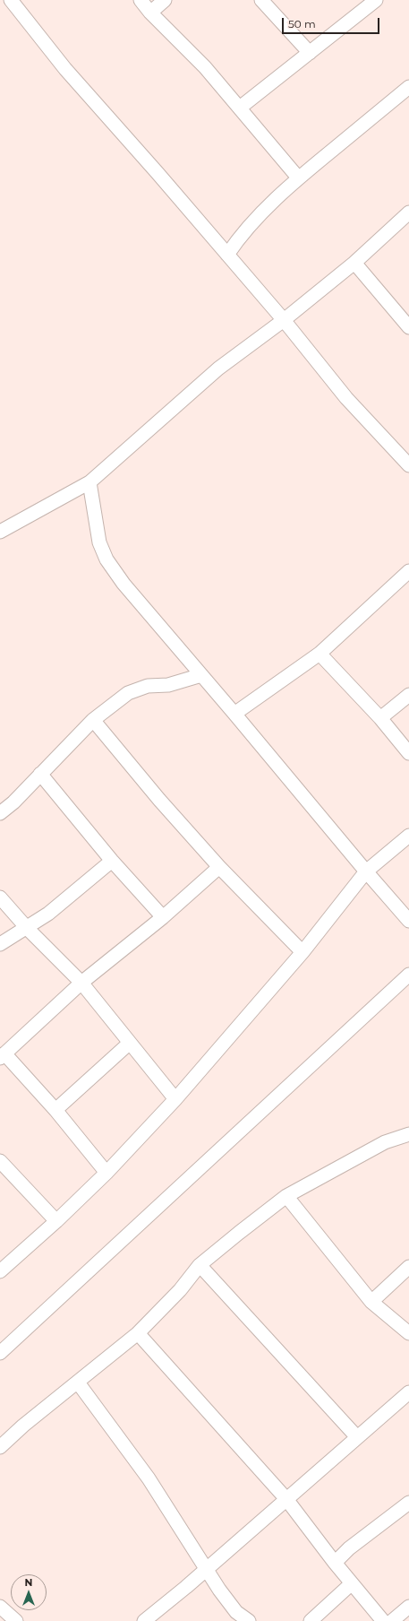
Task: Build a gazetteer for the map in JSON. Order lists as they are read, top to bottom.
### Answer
{
  "scale_bar": "50 m",
  "north": "top"
}
